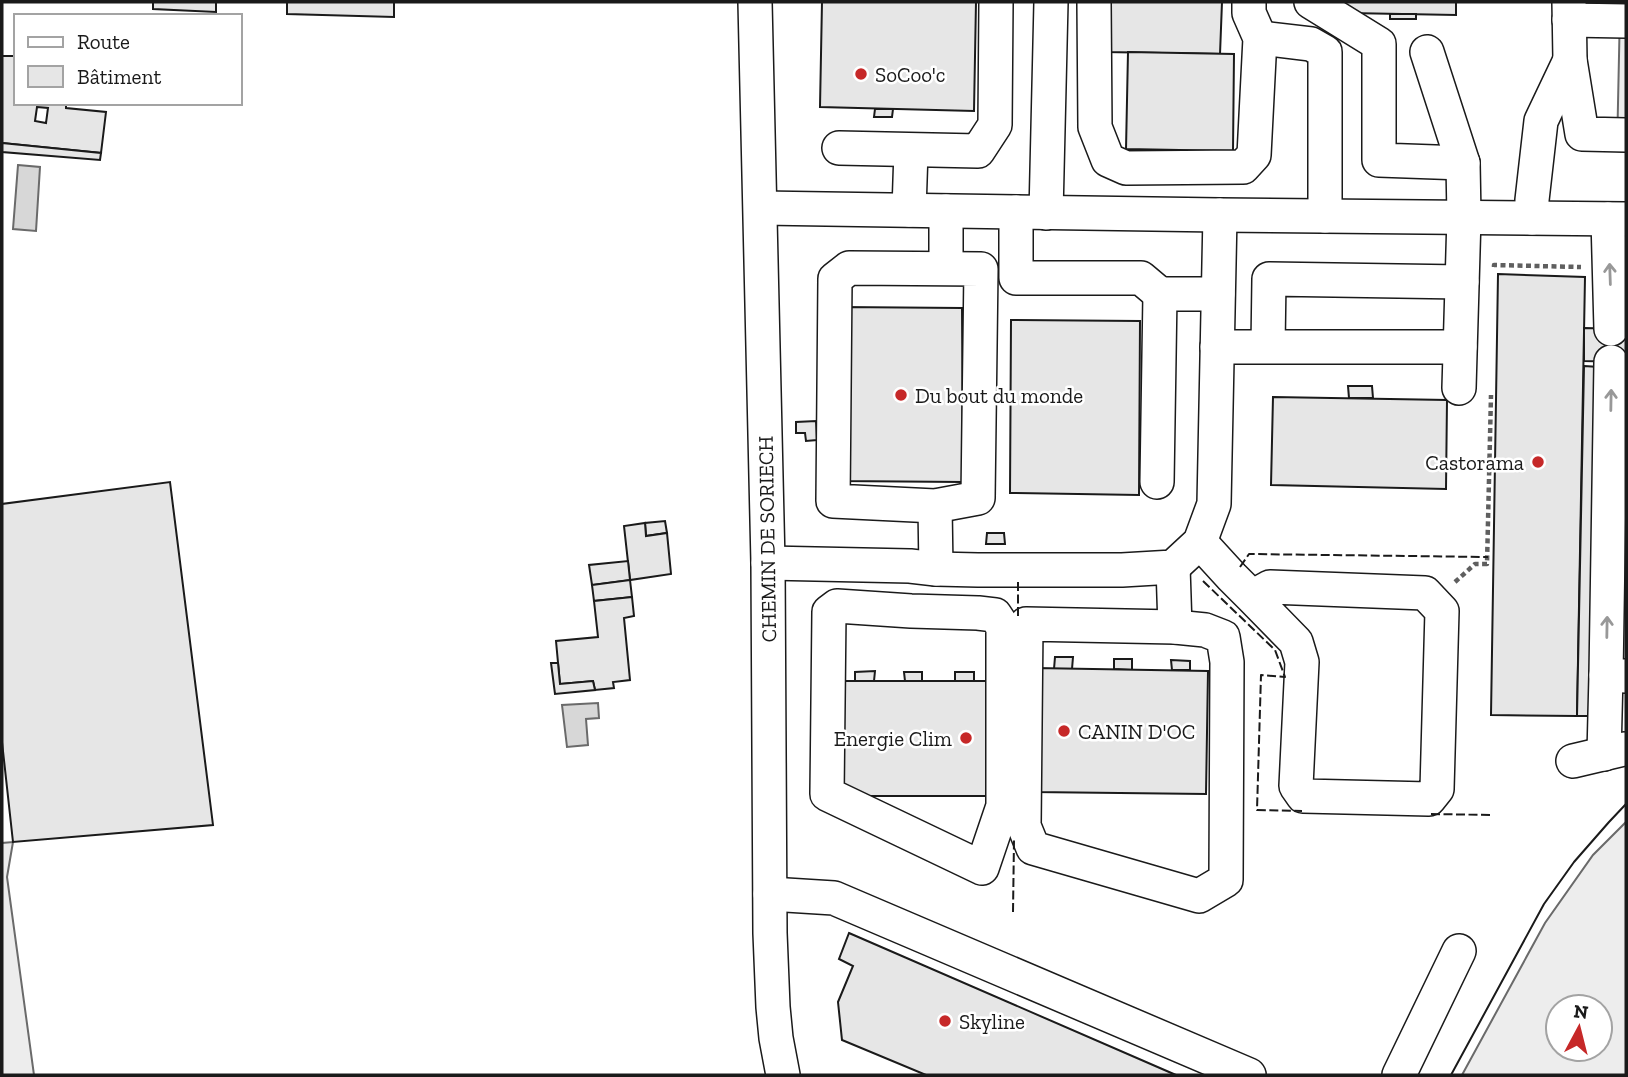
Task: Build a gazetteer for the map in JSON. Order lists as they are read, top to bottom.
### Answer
{
  "streets": {
    "street": ["CHEMIN DE SORIECH"]
  },
  "places": [
    "SoCoo'c",
    "Du bout du monde",
    "Castorama",
    "CANIN D'OC",
    "Energie Clim",
    "Skyline"
  ],
  "legend": ["Route", "Bâtiment"],
  "north": "top"
}
